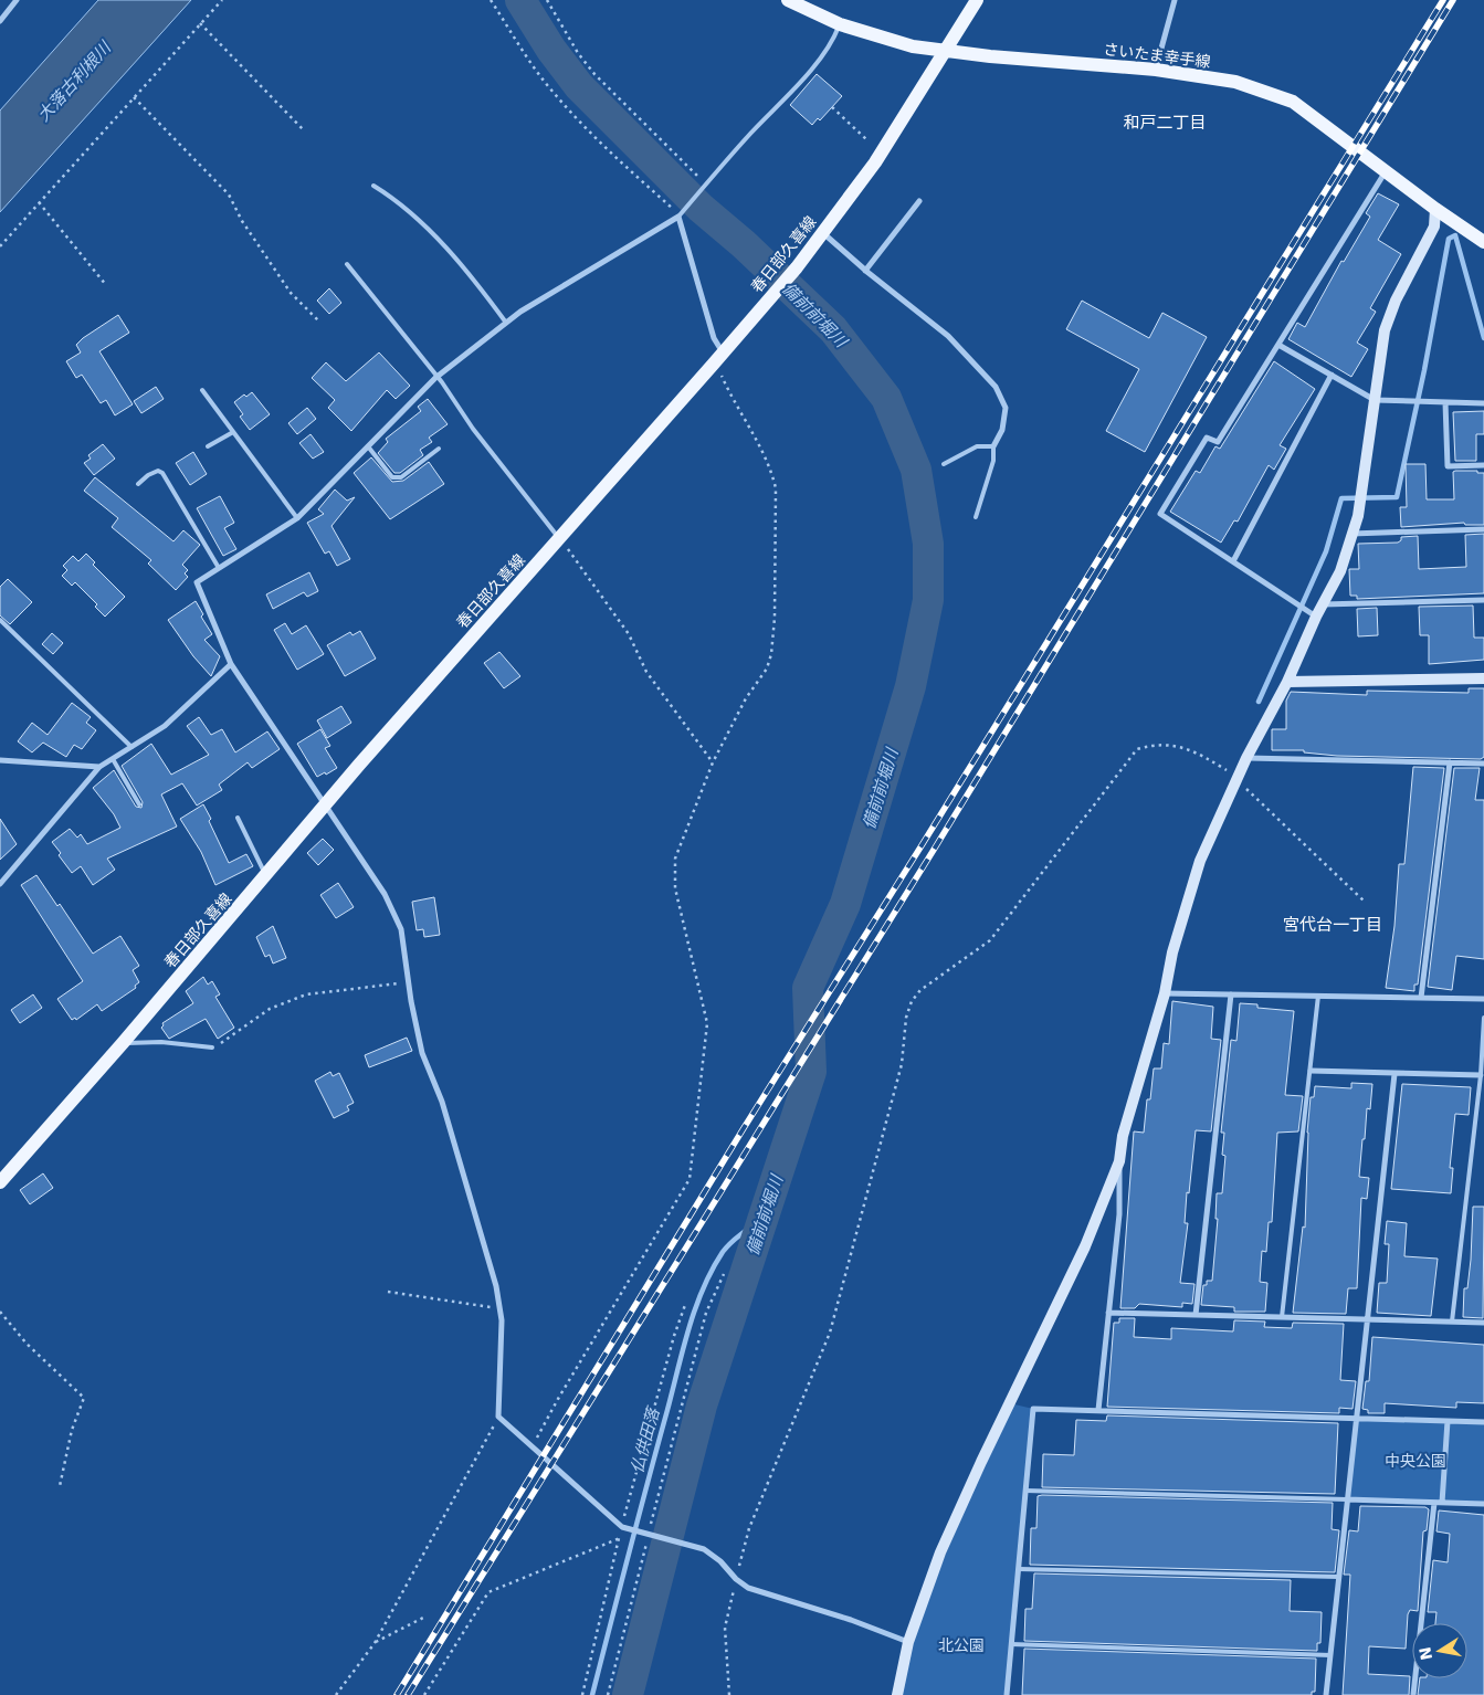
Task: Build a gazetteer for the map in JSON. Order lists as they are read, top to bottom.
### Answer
{
  "streets": {
    "main road": ["さいたま幸手線", "春日部久喜線"]
  },
  "crossings": [
    ["さいたま幸手線", "春日部久喜線"]
  ],
  "districts": ["和戸二丁目", "宮代台一丁目"],
  "water": ["大落古利根川", "備前前堀川", "仏供田落"],
  "parks": ["中央公園", "北公園"],
  "north": "left"
}
